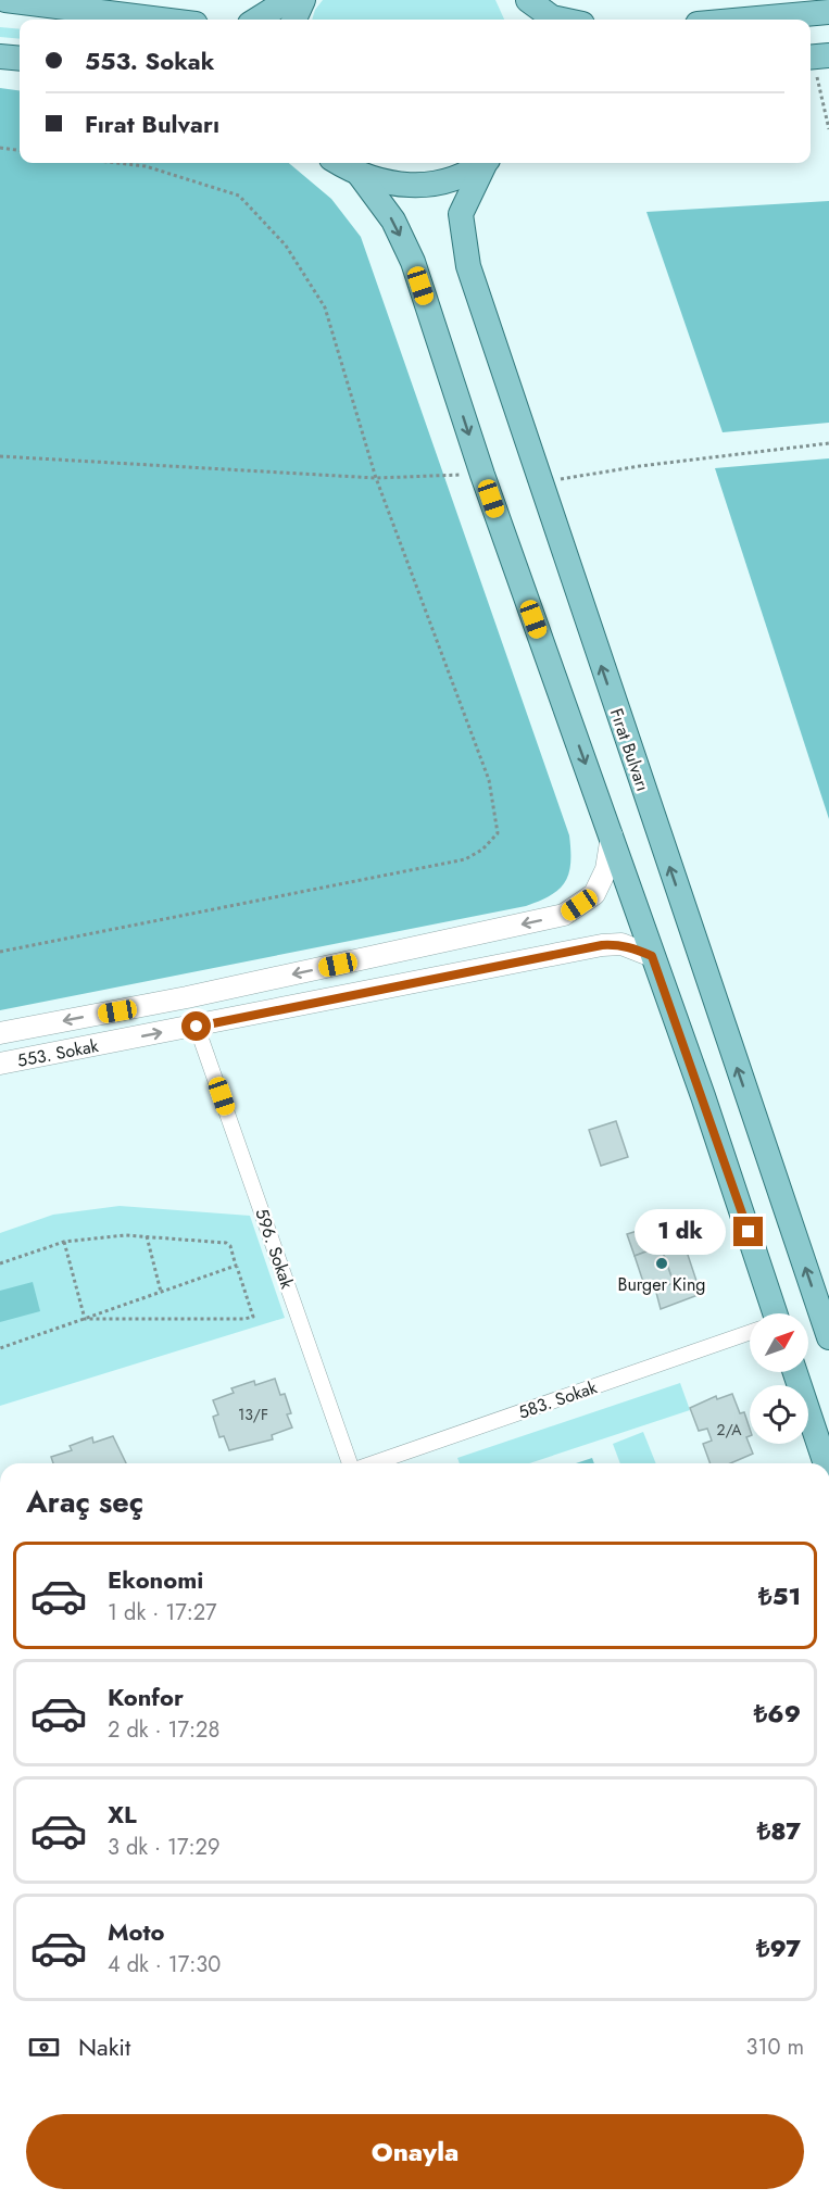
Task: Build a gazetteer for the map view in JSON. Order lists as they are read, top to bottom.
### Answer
{
  "streets": {
    "main road": ["Fırat Bulvarı", "553. Sokak"],
    "street": ["596. Sokak", "583. Sokak"]
  },
  "crossings": [
    ["553. Sokak", "596. Sokak"]
  ],
  "places": ["Burger King"],
  "house_numbers": ["13/F", "2/A"],
  "north": "top right",
  "page": {
    "banner": ["553. Sokak", "Fırat Bulvarı"],
    "bubble": "1 dk",
    "heading": "Araç seç",
    "list": [
      {
        "name": "Ekonomi",
        "note": "1 dk · 17:27",
        "value": "₺51"
      },
      {
        "name": "Konfor",
        "note": "2 dk · 17:28",
        "value": "₺69"
      },
      {
        "name": "XL",
        "note": "3 dk · 17:29",
        "value": "₺87"
      },
      {
        "name": "Moto",
        "note": "4 dk · 17:30",
        "value": "₺97"
      }
    ],
    "pay": ["Nakit", "310 m"],
    "buttons": "Onayla"
  }
}
